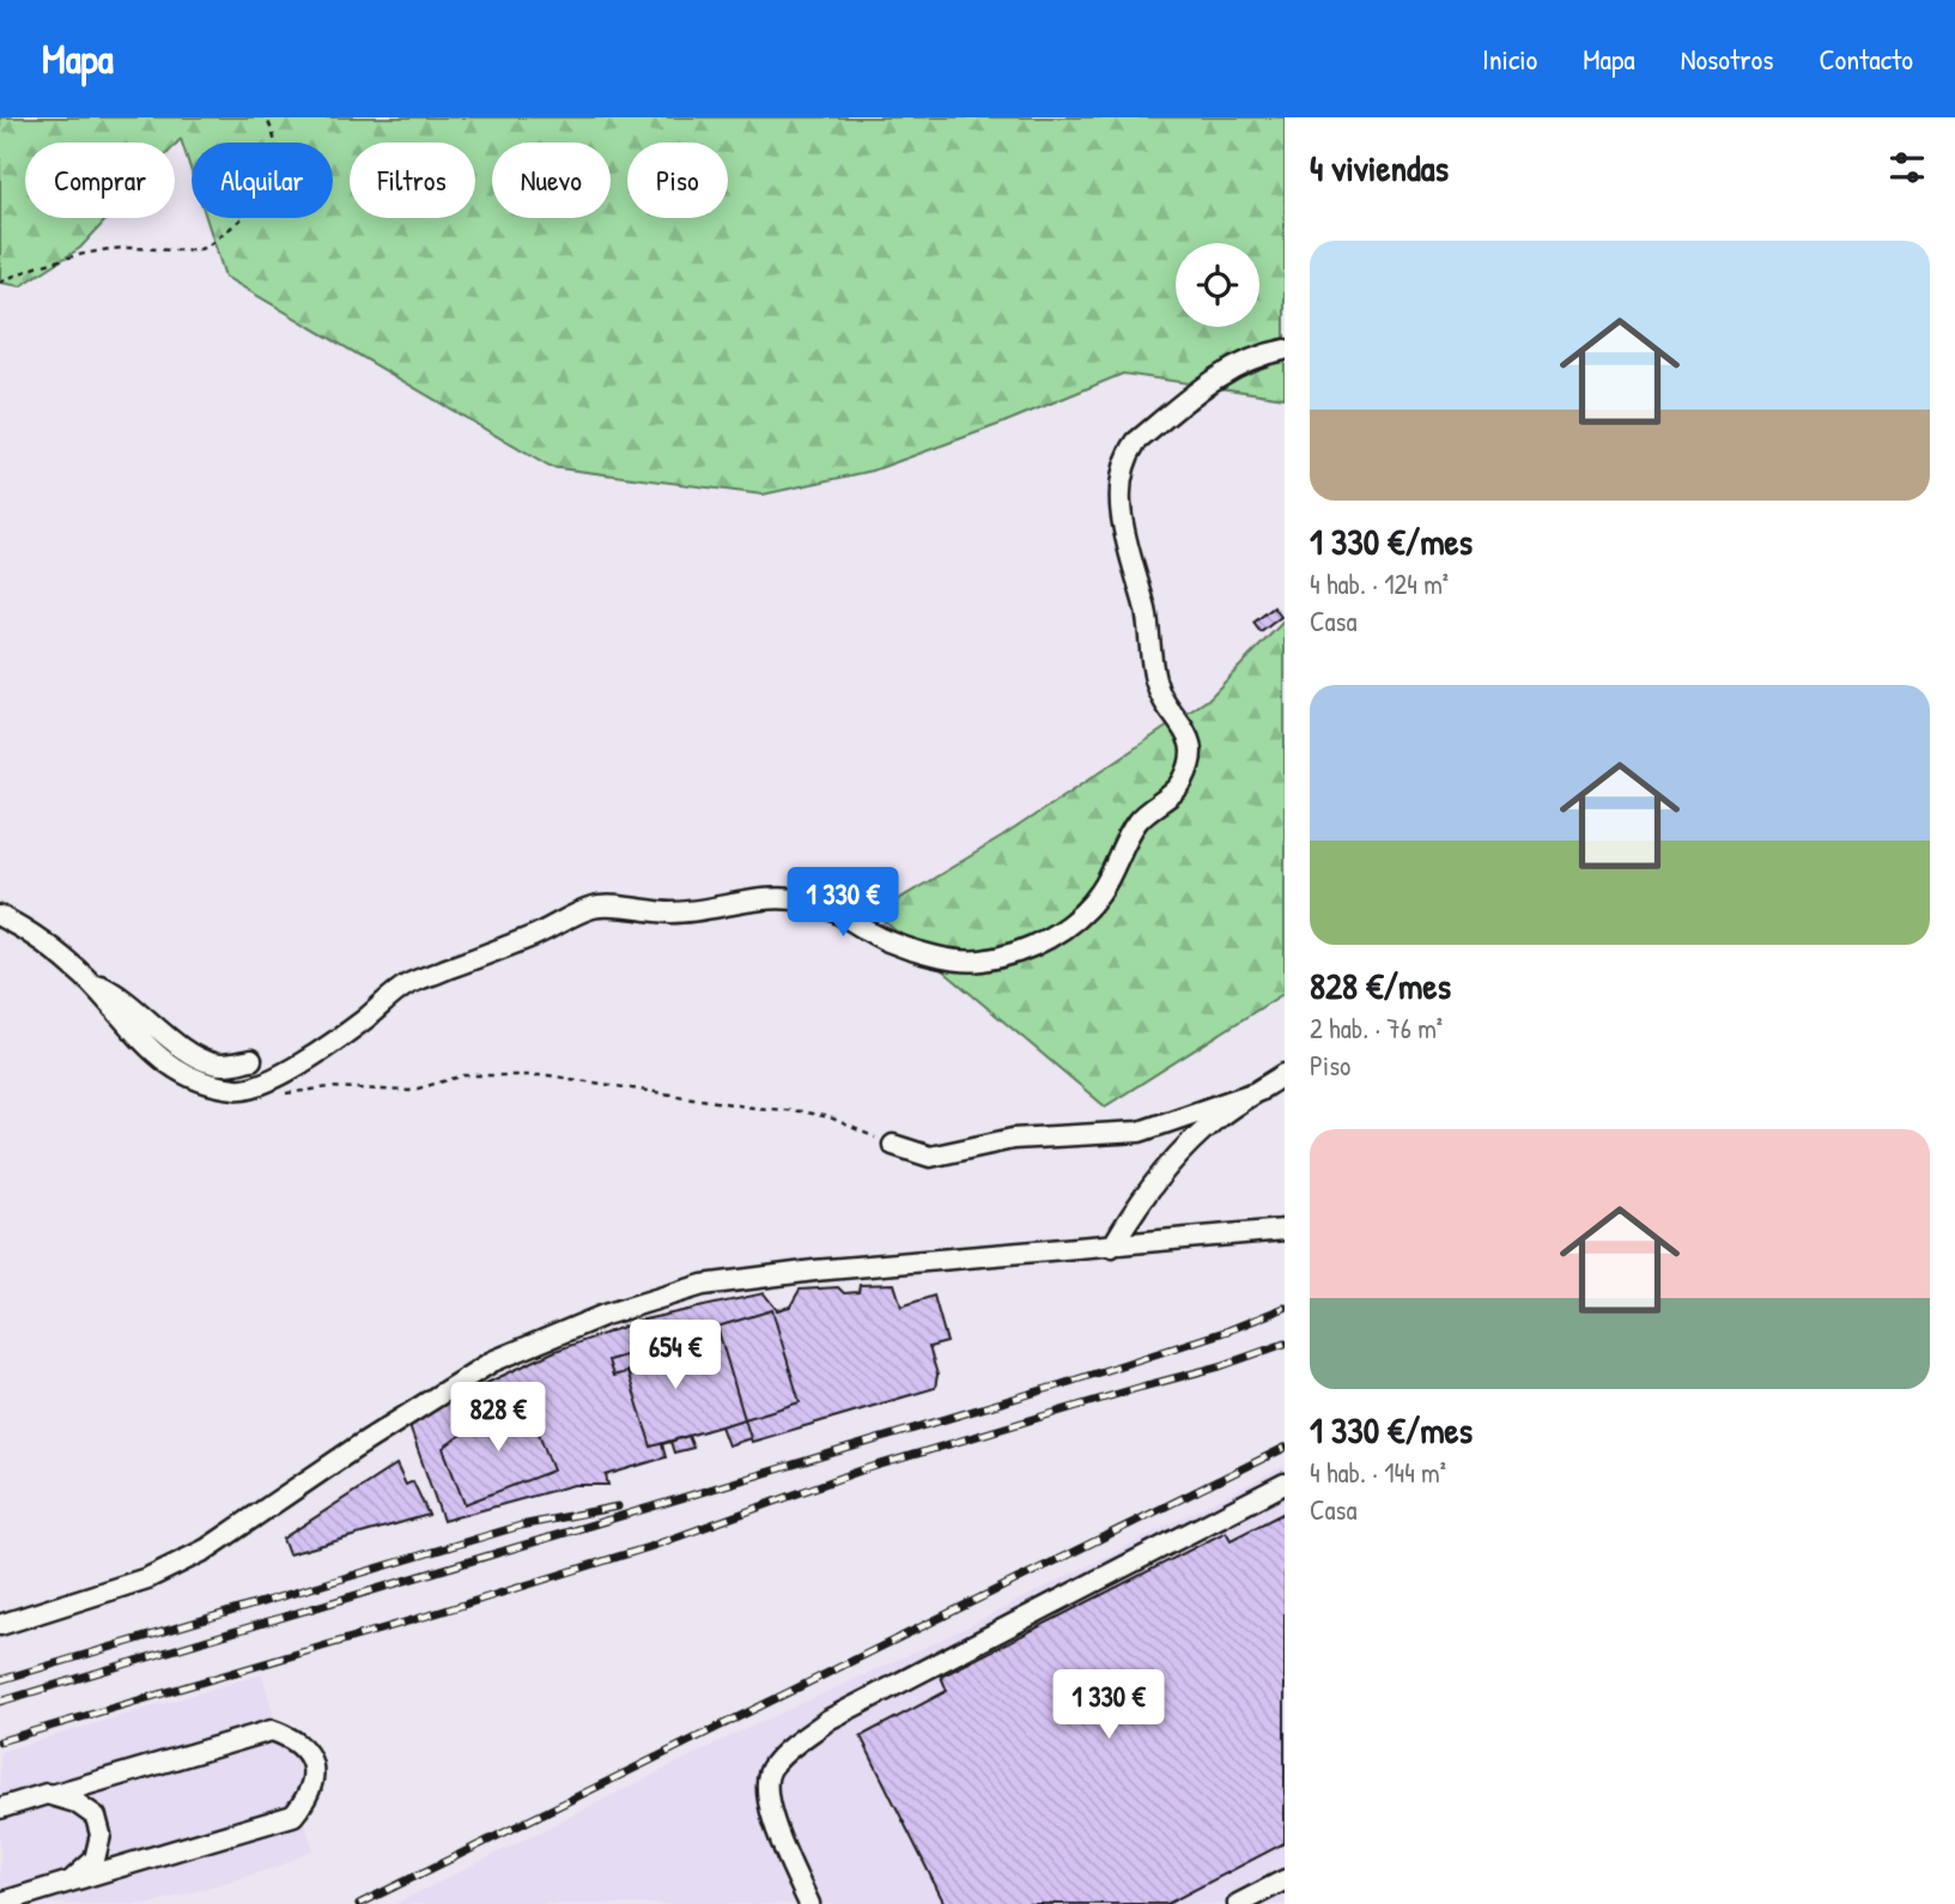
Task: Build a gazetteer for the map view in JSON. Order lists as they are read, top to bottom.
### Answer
{
  "page": {
    "header": "Mapa",
    "nav": [
      "Inicio",
      "Mapa",
      "Nosotros",
      "Contacto"
    ],
    "heading": "4 viviendas",
    "chip": [
      "Comprar",
      "Alquilar",
      "Filtros",
      "Nuevo",
      "Piso"
    ],
    "list": [
      {
        "name": "1 330 €/mes",
        "note": "4 hab. · 124 m² · Casa"
      },
      {
        "name": "828 €/mes",
        "note": "2 hab. · 76 m² · Piso"
      },
      {
        "name": "1 330 €/mes",
        "note": "4 hab. · 144 m² · Casa"
      }
    ],
    "price": [
      "1 330 €",
      "654 €",
      "828 €",
      "1 330 €"
    ]
  }
}
